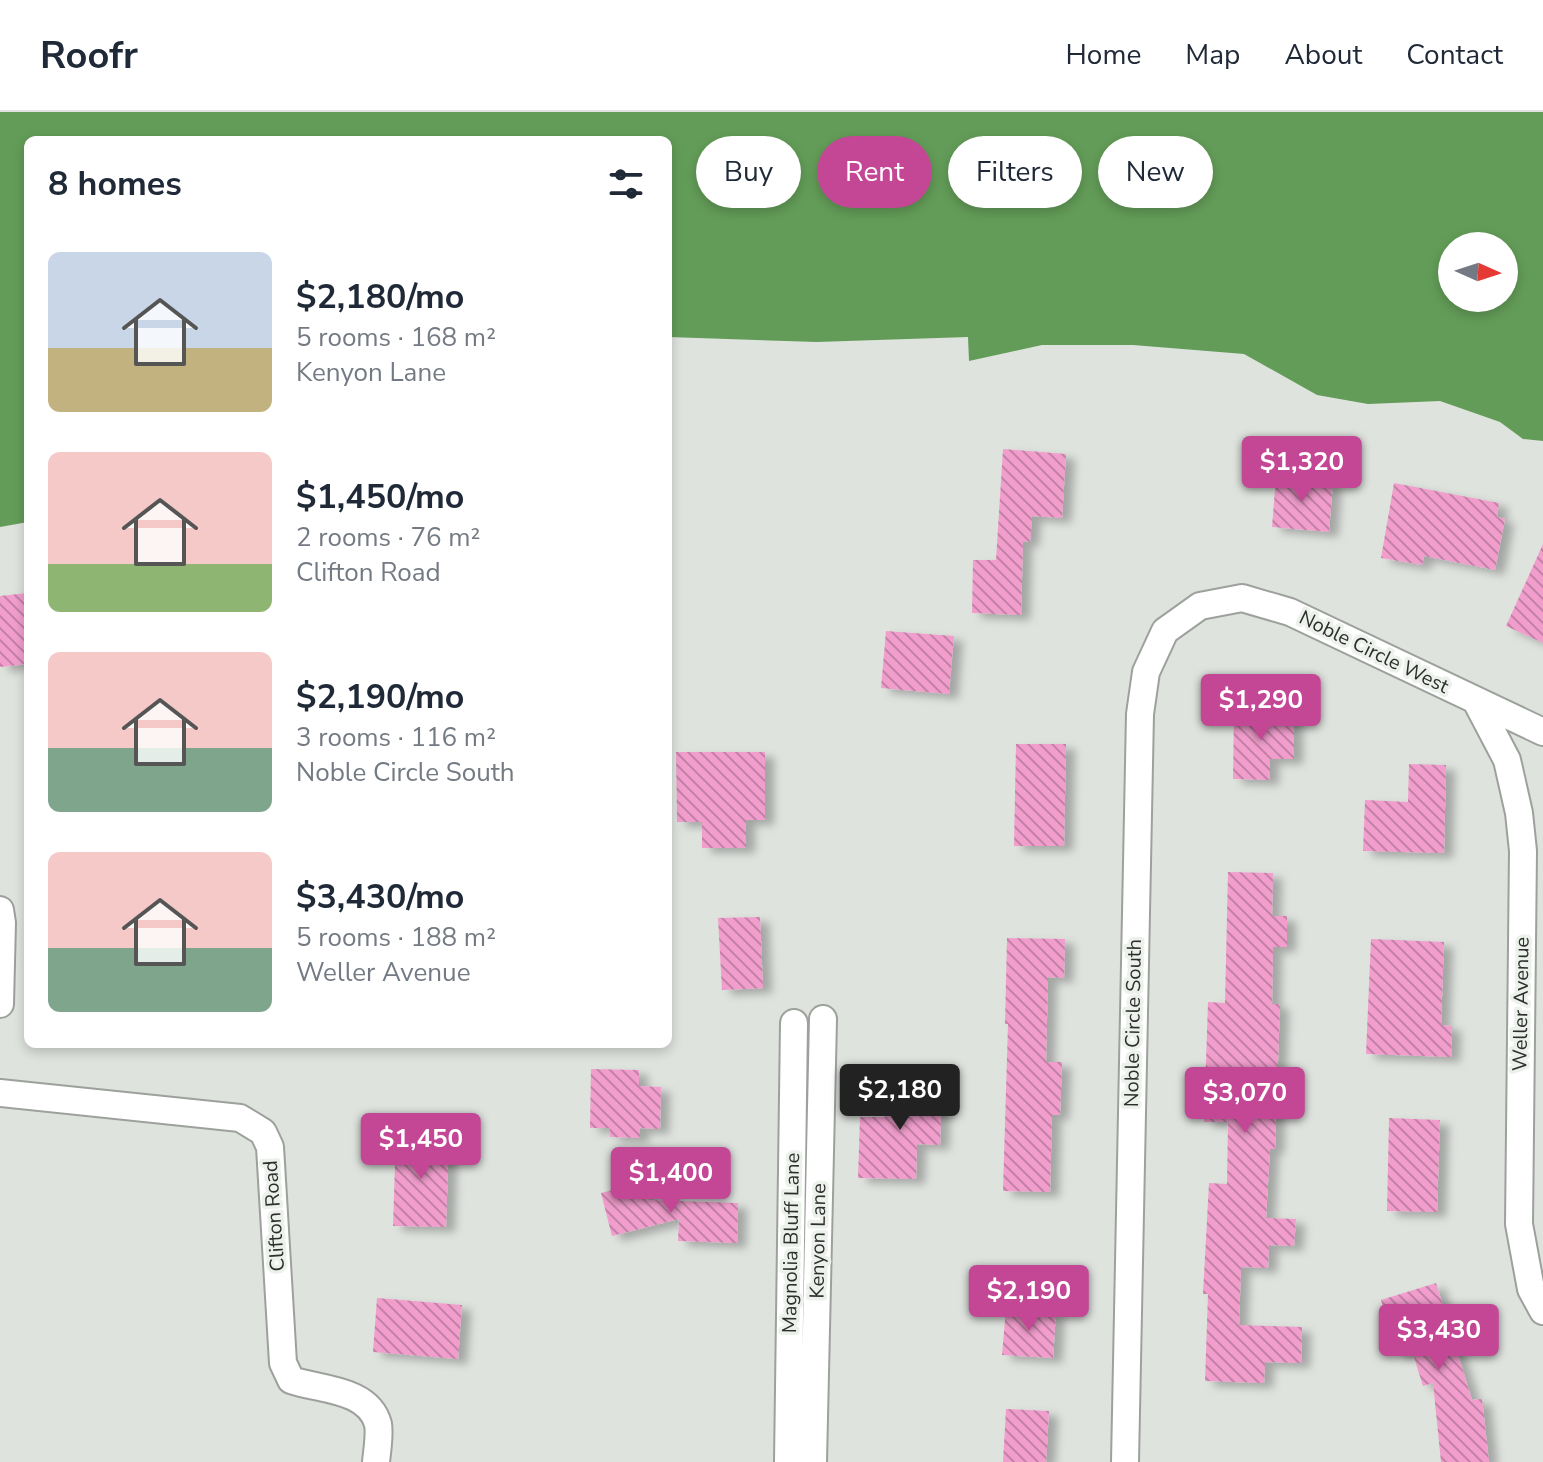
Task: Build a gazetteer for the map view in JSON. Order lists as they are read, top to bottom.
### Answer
{
  "streets": {
    "street": [
      "Noble Circle West",
      "Weller Avenue",
      "Noble Circle South",
      "Clifton Road",
      "Kenyon Lane",
      "Magnolia Bluff Lane"
    ]
  },
  "crossings": [
    ["Noble Circle West", "Weller Avenue"],
    ["Noble Circle West", "Noble Circle South"]
  ],
  "north": "right",
  "page": {
    "header": "Roofr",
    "nav": [
      "Home",
      "Map",
      "About",
      "Contact"
    ],
    "chip": [
      "Buy",
      "Rent",
      "Filters",
      "New"
    ],
    "heading": "8 homes",
    "list": [
      {
        "name": "$2,180/mo",
        "note": "5 rooms · 168 m² · Kenyon Lane"
      },
      {
        "name": "$1,450/mo",
        "note": "2 rooms · 76 m² · Clifton Road"
      },
      {
        "name": "$2,190/mo",
        "note": "3 rooms · 116 m² · Noble Circle South"
      },
      {
        "name": "$3,430/mo",
        "note": "5 rooms · 188 m² · Weller Avenue"
      }
    ],
    "price": [
      "$1,320",
      "$1,290",
      "$2,180",
      "$3,070",
      "$1,450",
      "$1,400",
      "$2,190",
      "$3,430"
    ]
  }
}
